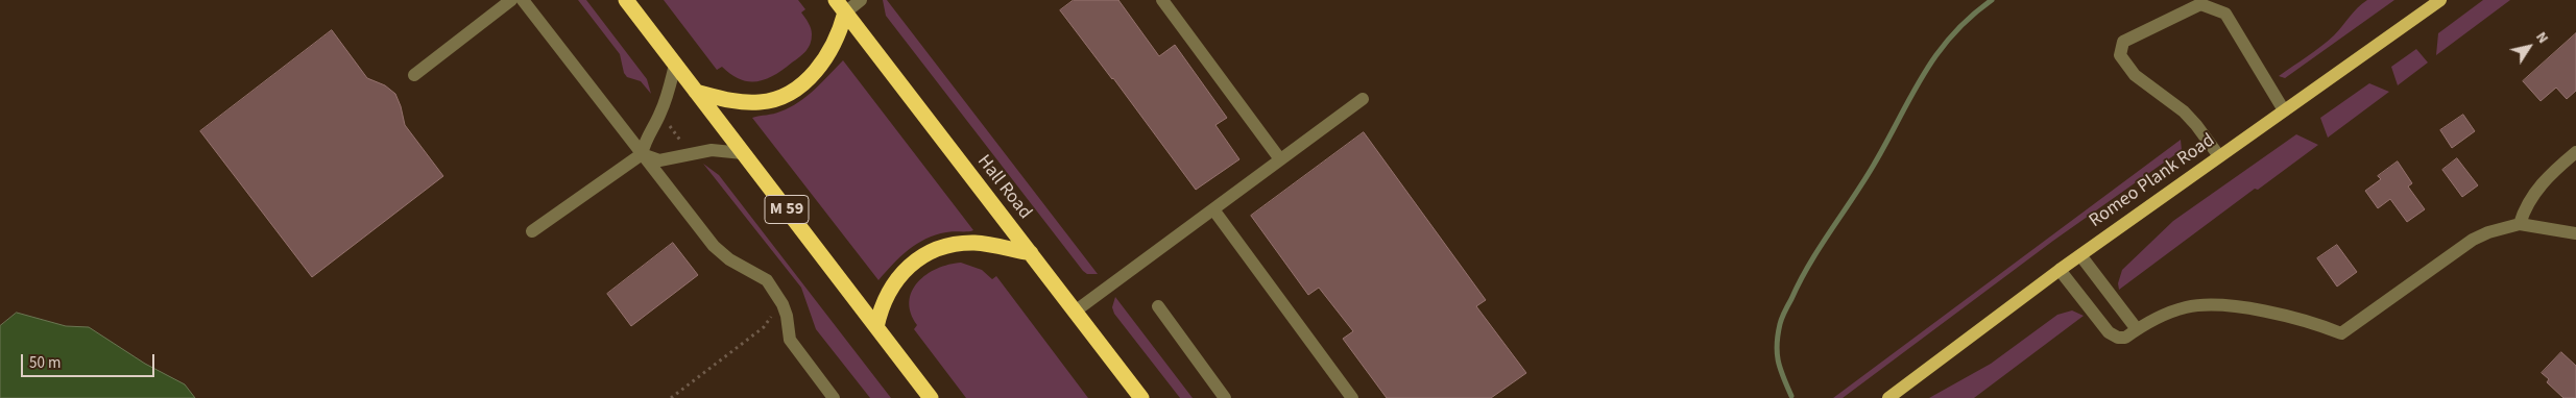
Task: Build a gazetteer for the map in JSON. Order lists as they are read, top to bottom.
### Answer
{
  "streets": {
    "highway": ["Hall Road", "M 59"],
    "main road": ["Romeo Plank Road"]
  },
  "scale_bar": "50 m",
  "north": "top right"
}
